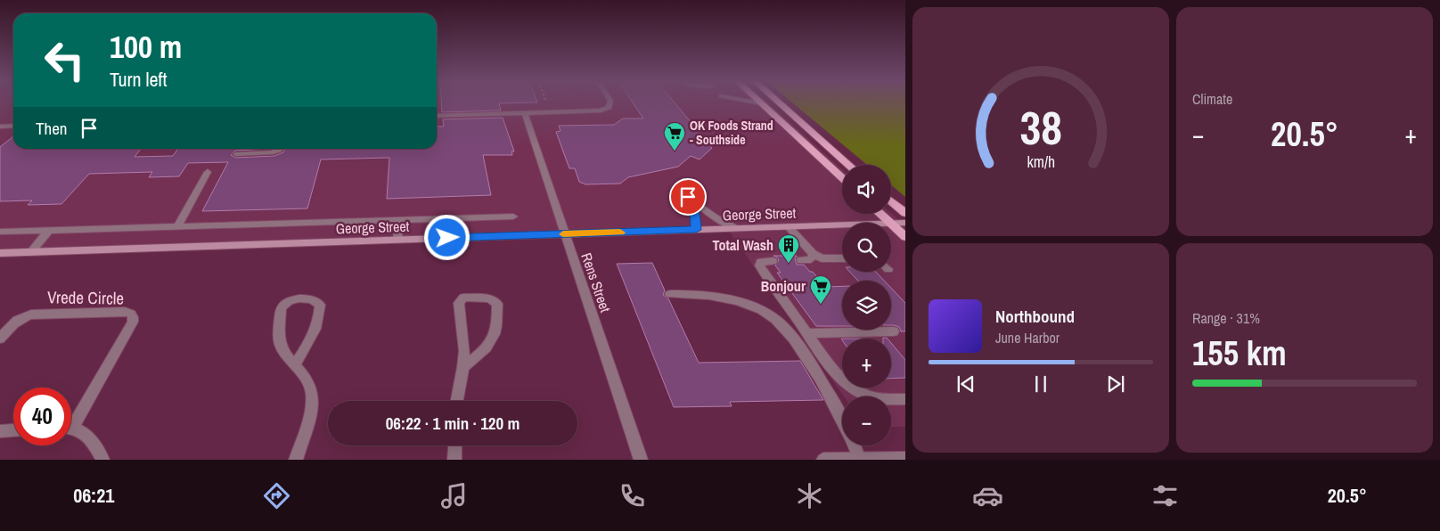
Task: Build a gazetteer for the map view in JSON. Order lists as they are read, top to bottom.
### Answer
{
  "streets": {
    "street": ["George Street", "Rens Street", "Vrede Circle"]
  },
  "crossings": [
    ["George Street", "Rens Street"]
  ],
  "places": {
    "supermarket": ["OK Foods Strand - Southside", "Bonjour"],
    "building": ["Total Wash"]
  },
  "page": {
    "tile": [
      "Climate",
      ["Range · 31%", "155 km"]
    ],
    "turn": ["100 m", "Turn left"],
    "then": "Then",
    "heat": ["−", "20.5°", "+"],
    "map_buttons": ["+", "−"],
    "song": ["Northbound", "June Harbor"],
    "limit": "40",
    "trip": "06:22 · 1 min · 120 m",
    "tabs": ["06:21", "20.5°"],
    "gauge": ["38", "km/h"]
  }
}
